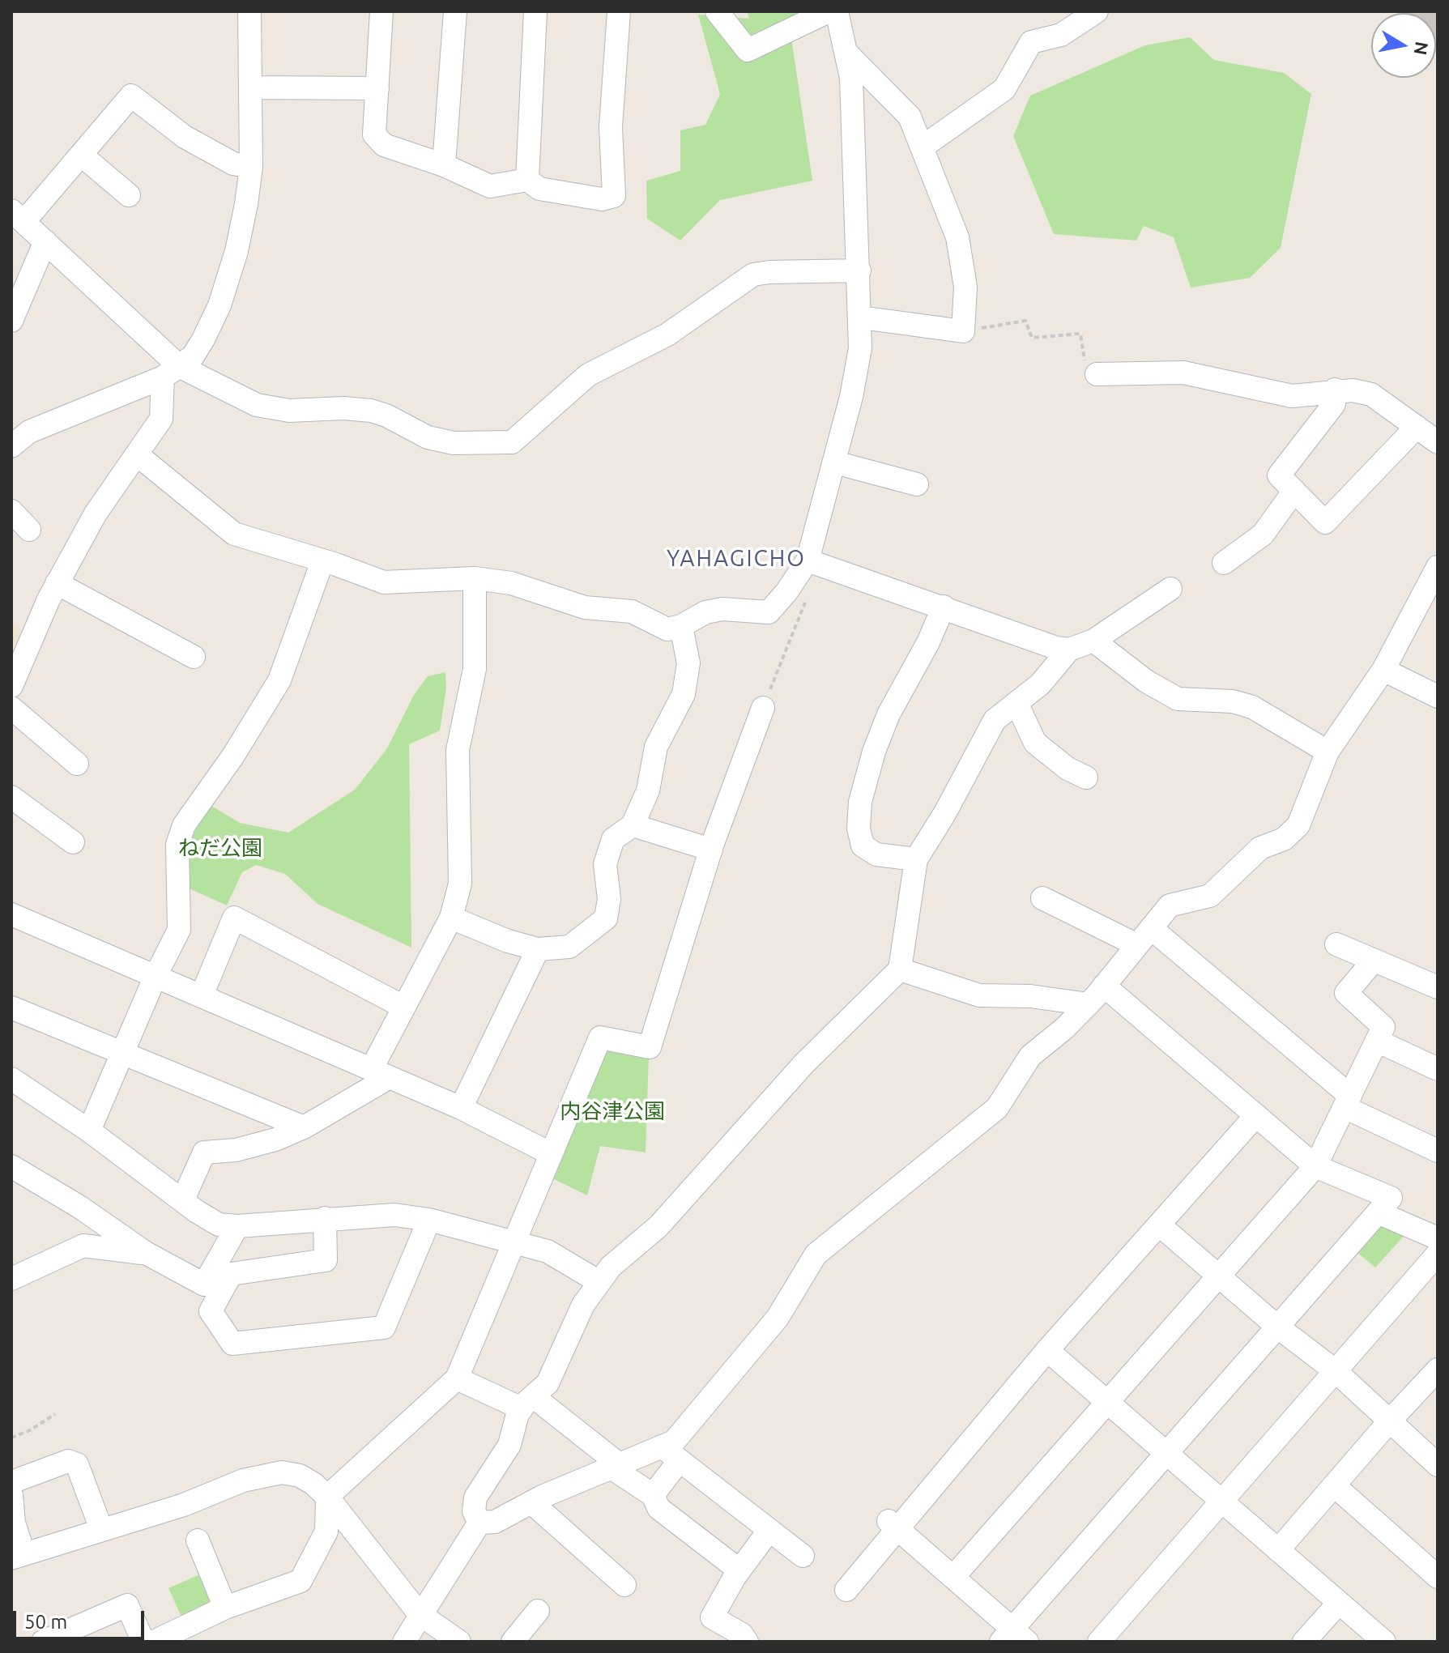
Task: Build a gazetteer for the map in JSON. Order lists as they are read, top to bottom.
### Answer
{
  "districts": ["YAHAGICHO"],
  "parks": ["ねだ公園", "内谷津公園"],
  "scale_bar": "50 m",
  "north": "right"
}
